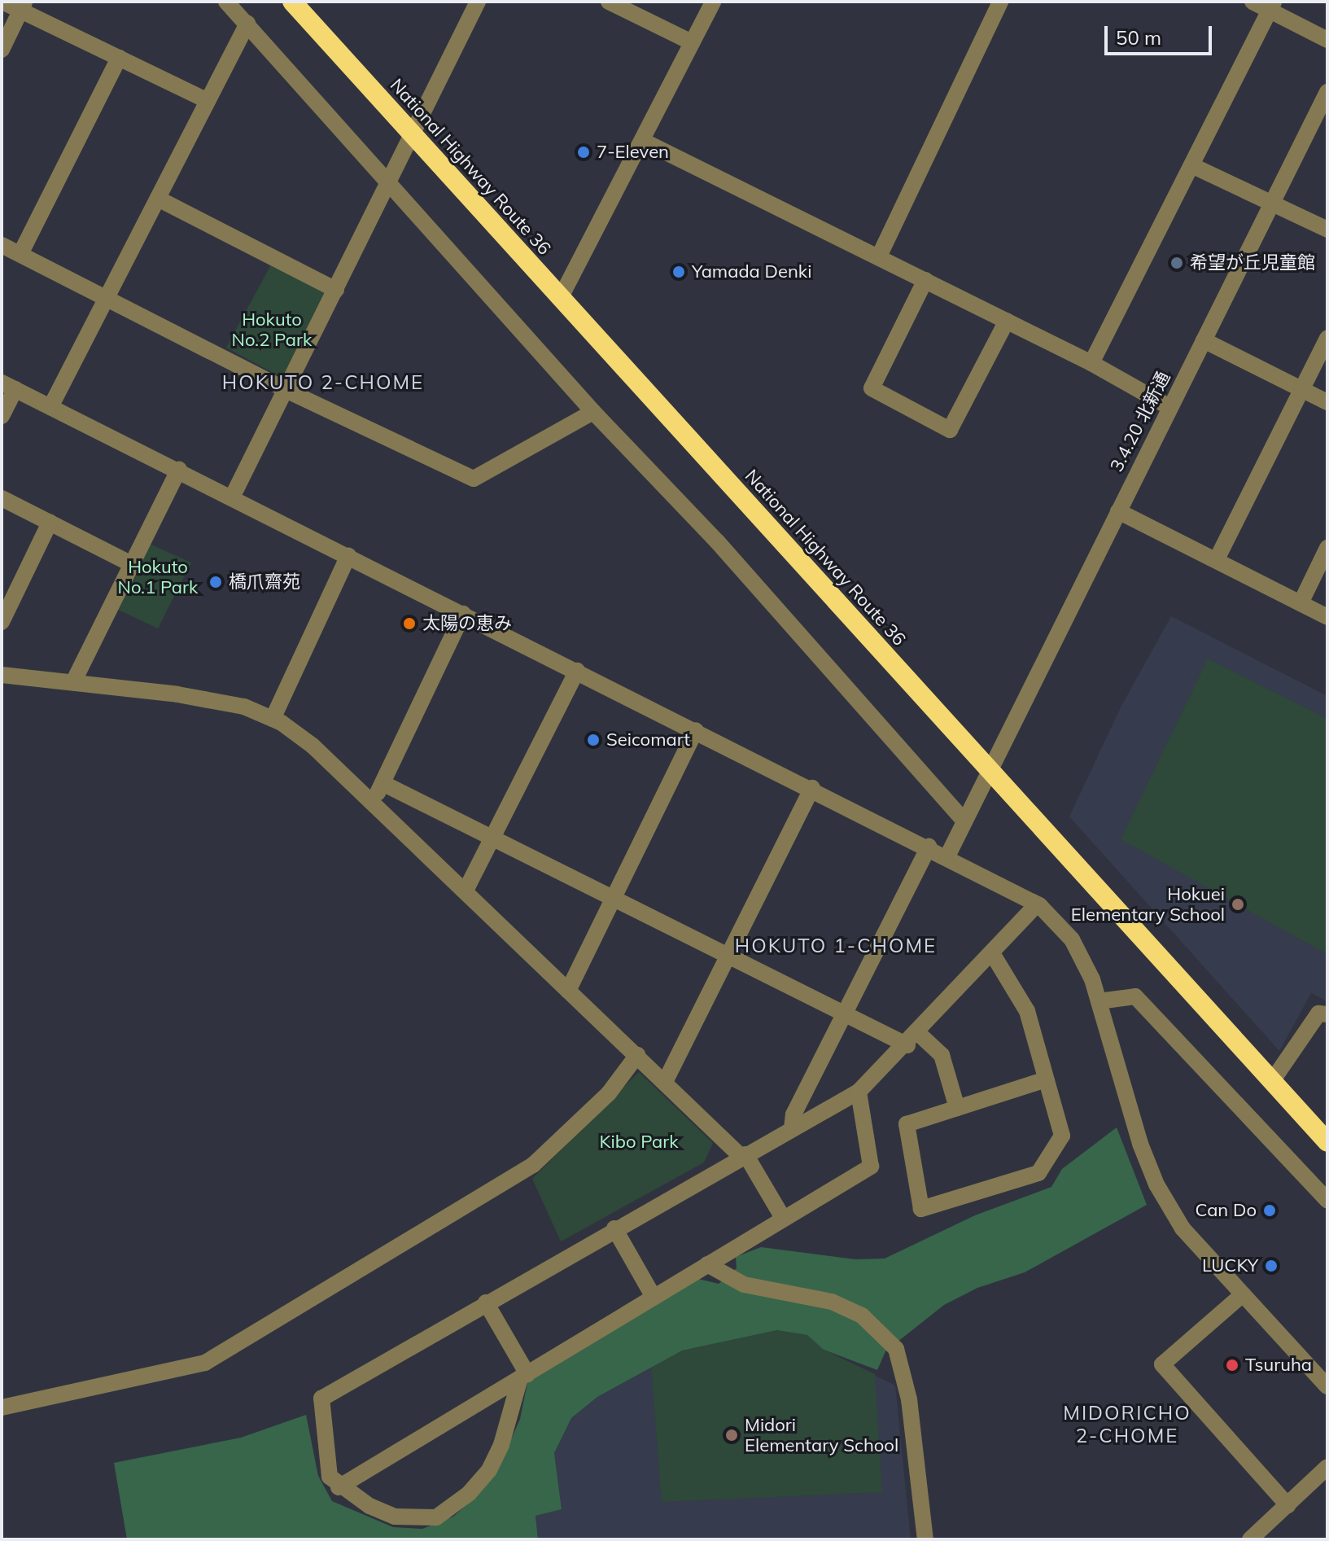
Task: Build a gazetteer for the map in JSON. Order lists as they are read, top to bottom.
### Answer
{
  "streets": {
    "highway": ["National Highway Route 36"],
    "street": ["3.4.20 北新通"]
  },
  "crossings": [
    ["National Highway Route 36", "3.4.20 北新通"]
  ],
  "districts": ["HOKUTO 2-CHOME", "HOKUTO 1-CHOME", "MIDORICHO 2-CHOME"],
  "parks": ["Hokuto No.2 Park", "Hokuto No.1 Park", "Kibo Park"],
  "places": [
    "7-Eleven",
    "希望が丘児童館",
    "Yamada Denki",
    "橋爪齋苑",
    "太陽の恵み",
    "Seicomart",
    "Hokuei Elementary School",
    "Can Do",
    "LUCKY",
    "Tsuruha",
    "Midori Elementary School"
  ],
  "scale_bar": "50 m"
}
